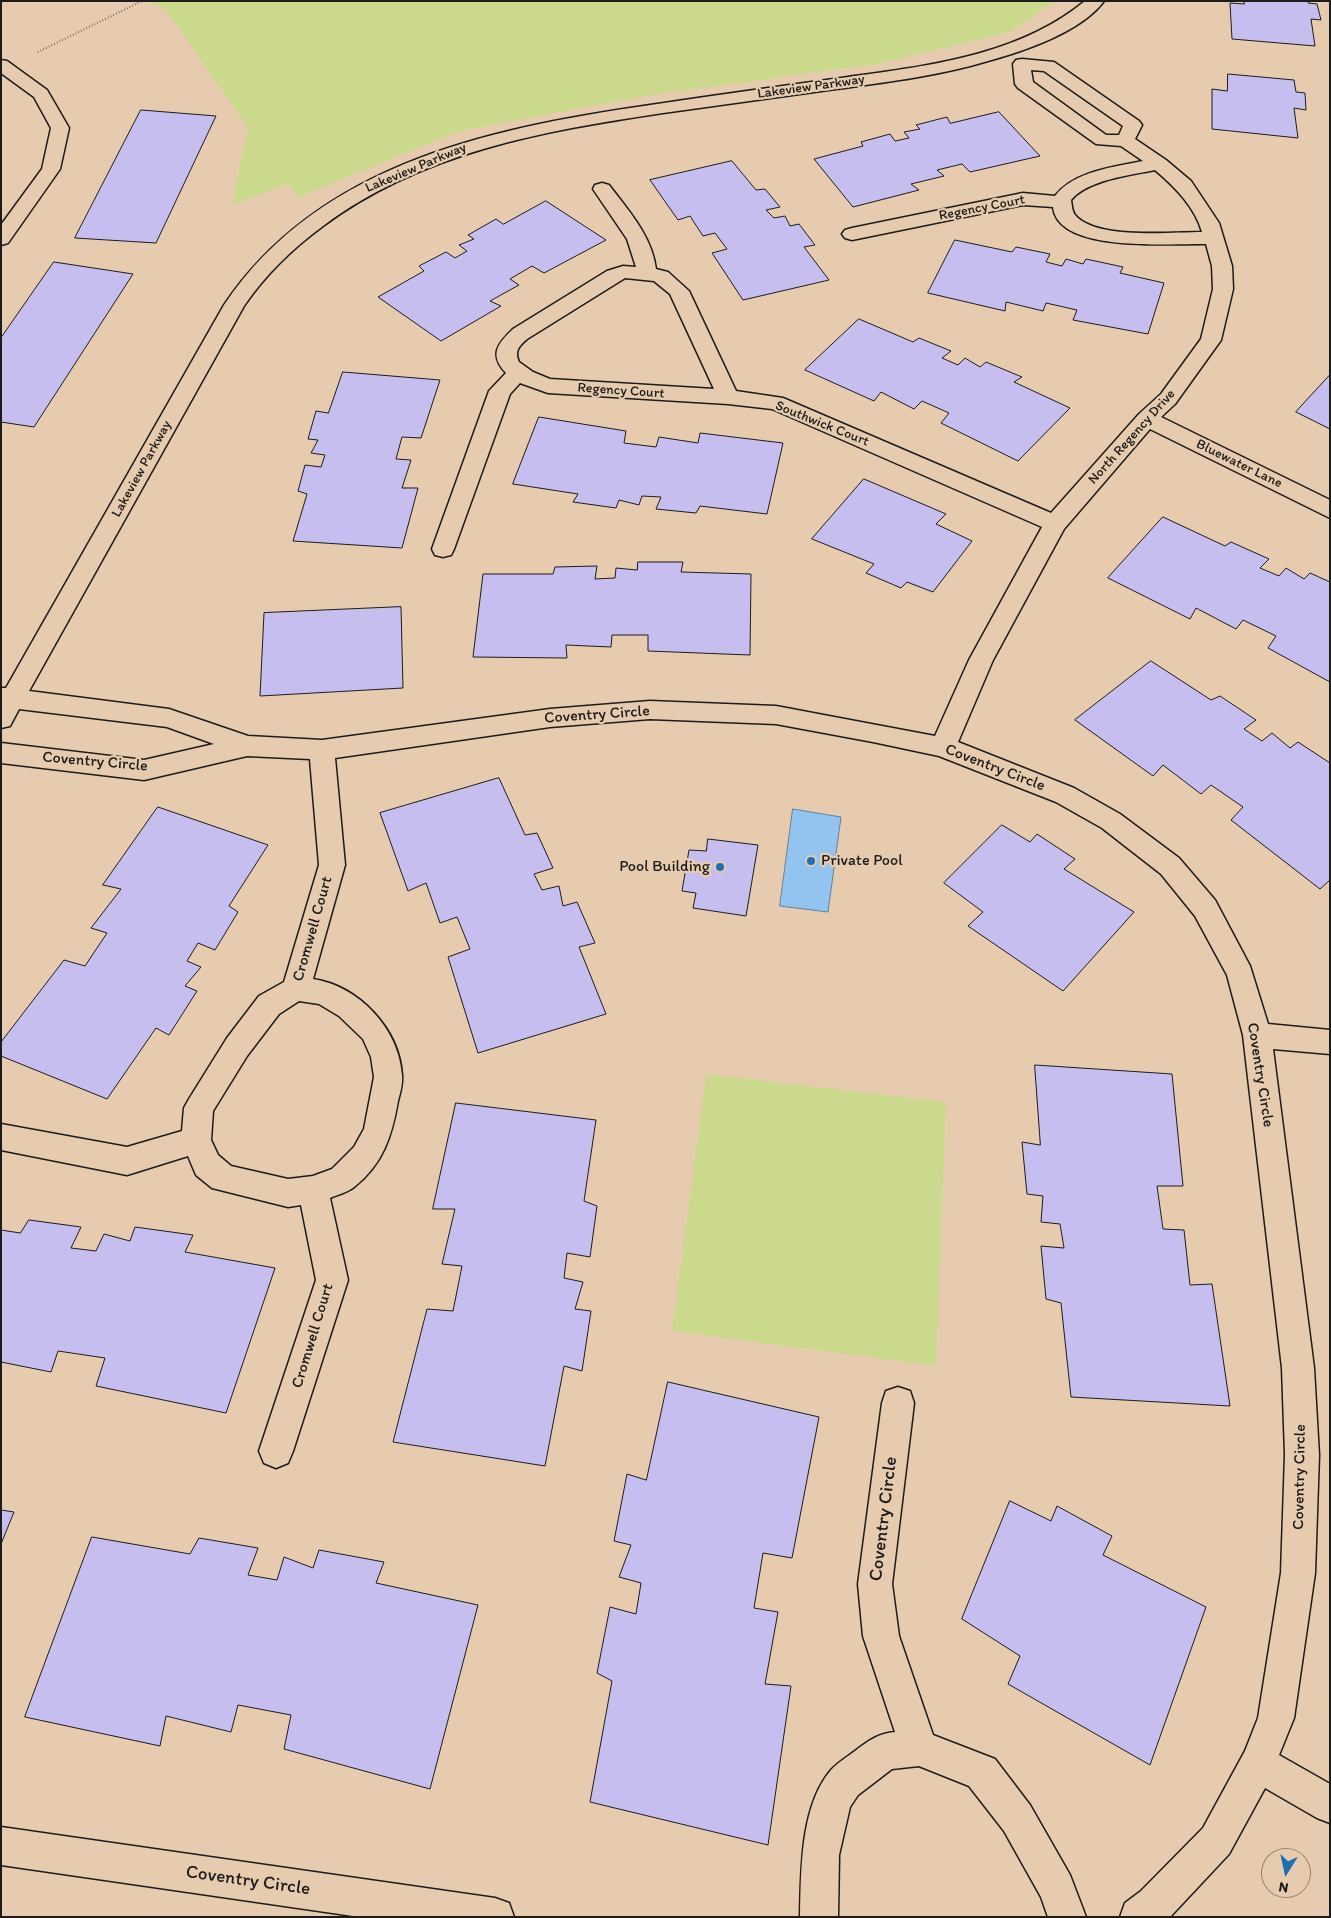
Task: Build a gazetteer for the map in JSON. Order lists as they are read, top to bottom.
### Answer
{
  "streets": {
    "street": [
      "Lakeview Parkway",
      "Regency Court",
      "Southwick Court",
      "North Regency Drive",
      "Bluewater Lane",
      "Coventry Circle",
      "Cromwell Court"
    ]
  },
  "crossings": [
    ["Lakeview Parkway", "Coventry Circle"],
    ["Regency Court", "Southwick Court"],
    ["Southwick Court", "North Regency Drive"],
    ["North Regency Drive", "Bluewater Lane"],
    ["North Regency Drive", "Coventry Circle"],
    ["Coventry Circle", "Cromwell Court"]
  ],
  "places": ["Private Pool", "Pool Building"],
  "north": "bottom"
}
